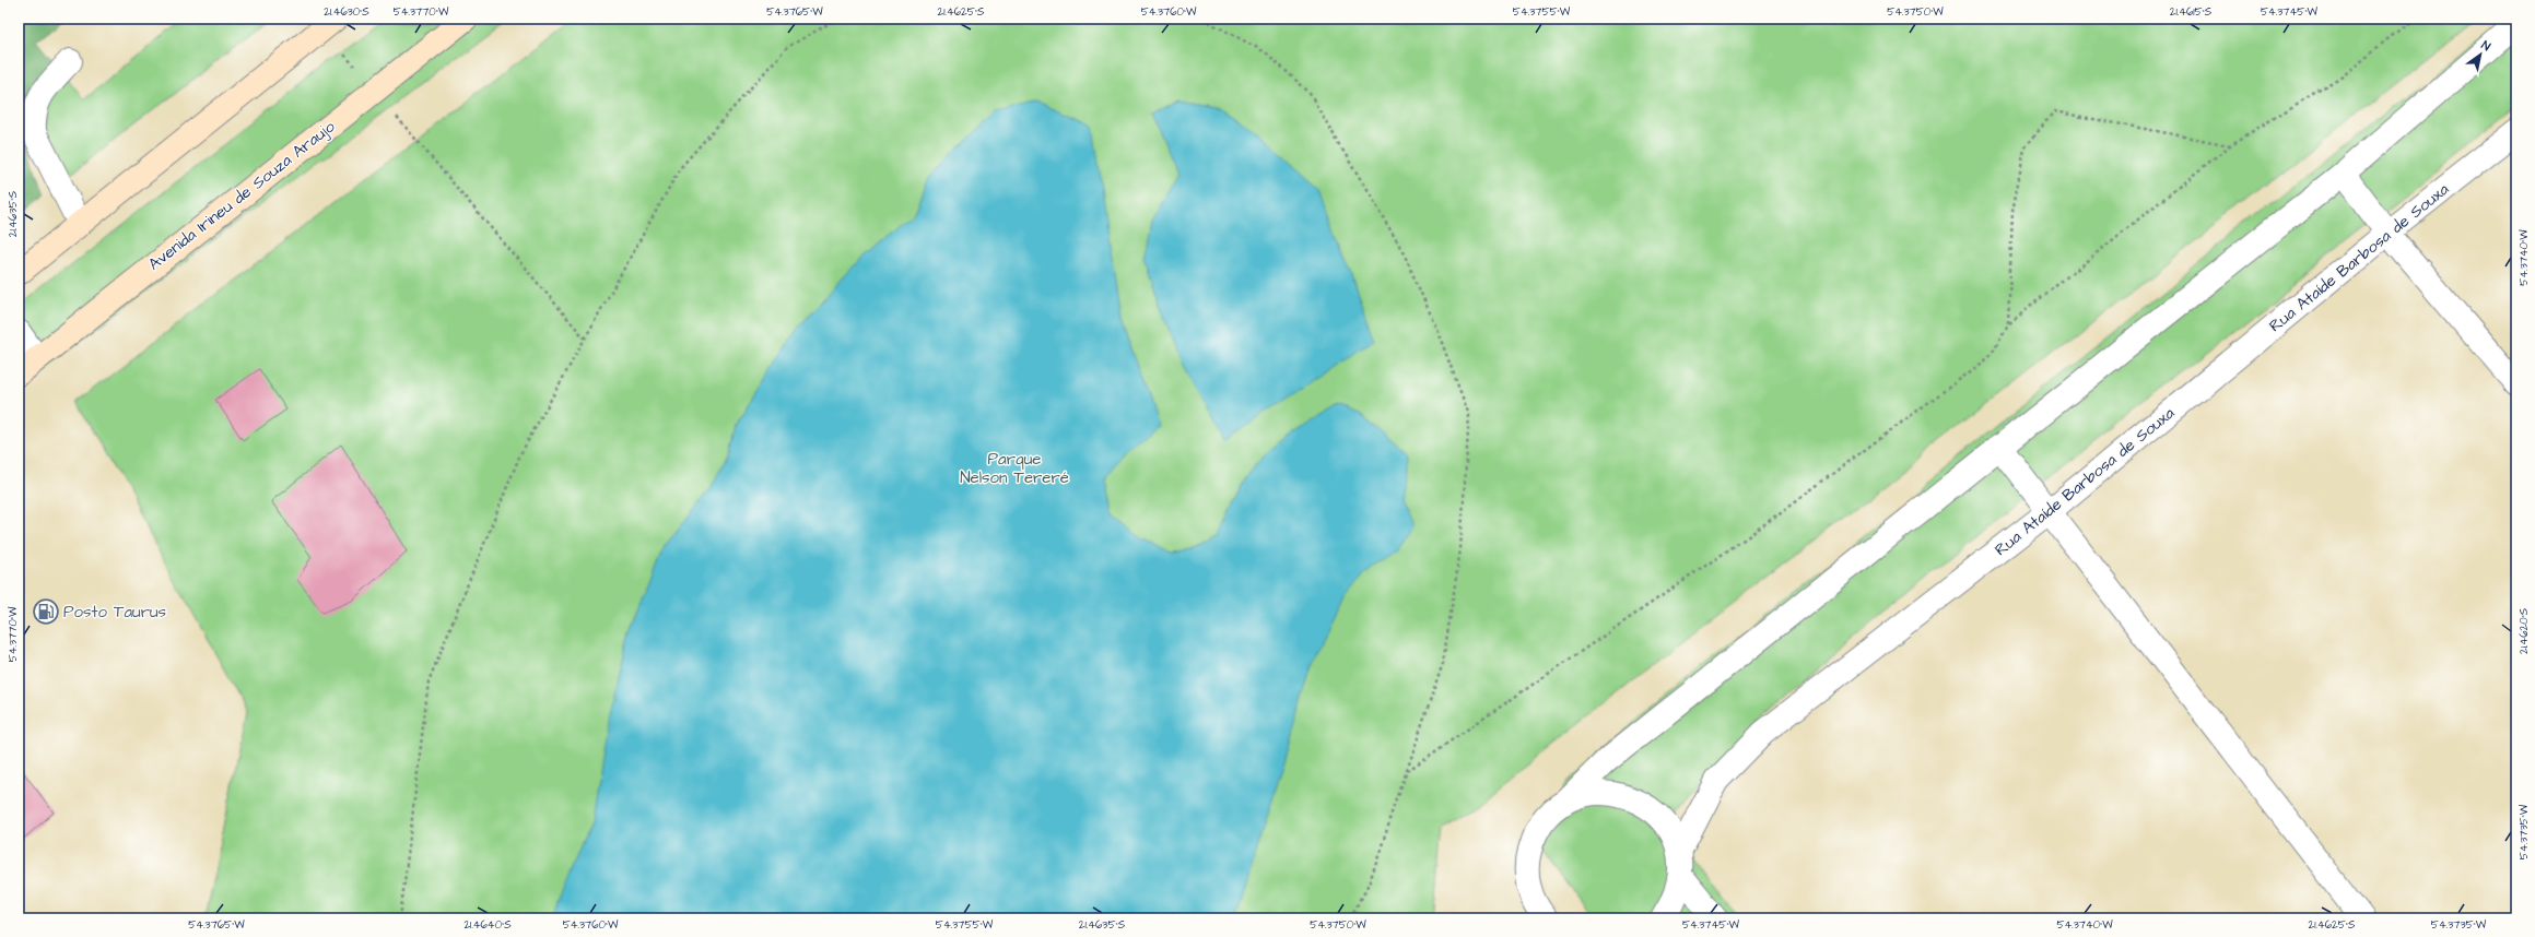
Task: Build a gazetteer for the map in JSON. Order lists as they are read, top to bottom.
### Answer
{
  "streets": {
    "main road": ["Avenida Irineu de Souza Araujo"],
    "street": ["Rua Ataíde Barbosa de Souxa"]
  },
  "parks": ["Parque Nelson Tereré"],
  "places": {
    "fuel station": ["Posto Taurus"]
  },
  "north": "top right",
  "coordinates": [
    "21.4630°S",
    "54.3770°W",
    "54.3765°W",
    "21.4625°S",
    "54.3760°W",
    "54.3755°W",
    "54.3750°W",
    "21.4615°S",
    "54.3745°W",
    "21.4635°S",
    "54.3740°W",
    "21.4620°S",
    "54.3735°W",
    "21.4640°S"
  ]
}
